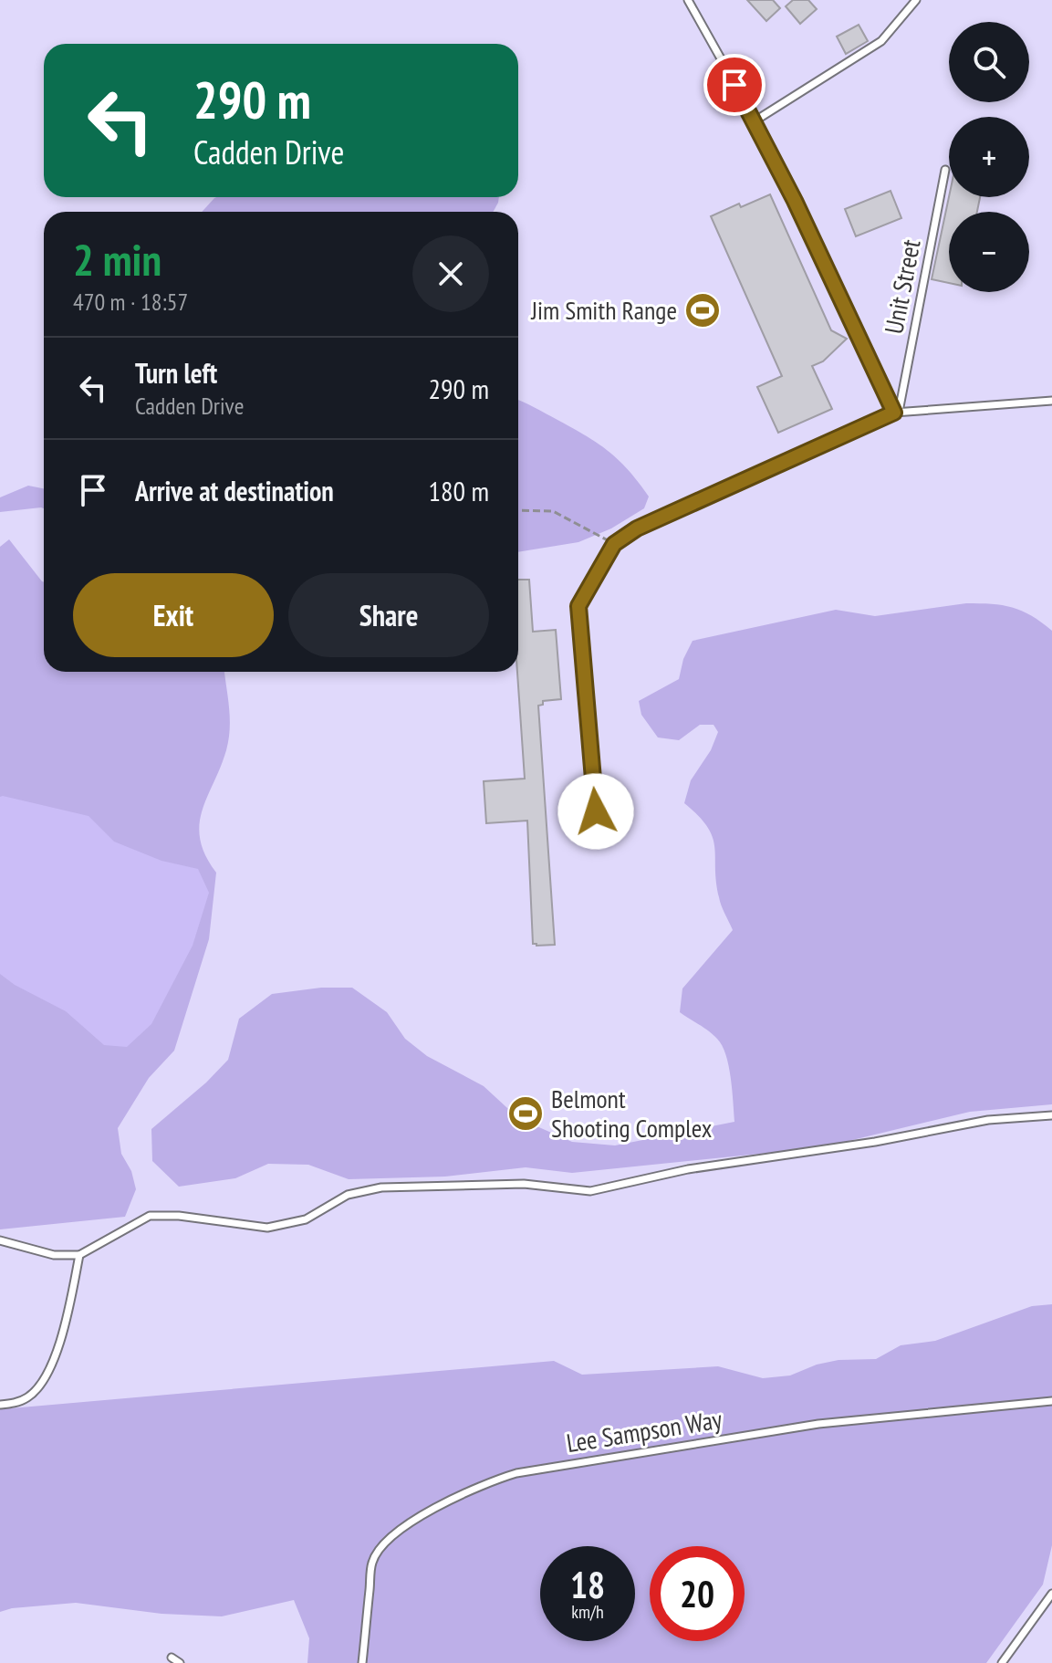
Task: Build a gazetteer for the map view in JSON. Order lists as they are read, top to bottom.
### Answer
{
  "streets": {
    "lane": ["Unit Street", "Lee Sampson Way"]
  },
  "places": {
    "sports": ["Jim Smith Range", "Belmont Shooting Complex"]
  },
  "page": {
    "map_buttons": ["+", "−"],
    "turn": ["290 m", "Cadden Drive"],
    "heading": ["2 min", "470 m · 18:57"],
    "list": [
      {
        "name": "Turn left",
        "note": "Cadden Drive",
        "value": "290 m"
      },
      {
        "name": "Arrive at destination",
        "value": "180 m"
      }
    ],
    "buttons": ["Exit", "Share"],
    "speed": "18 km/h",
    "limit": "20"
  }
}
